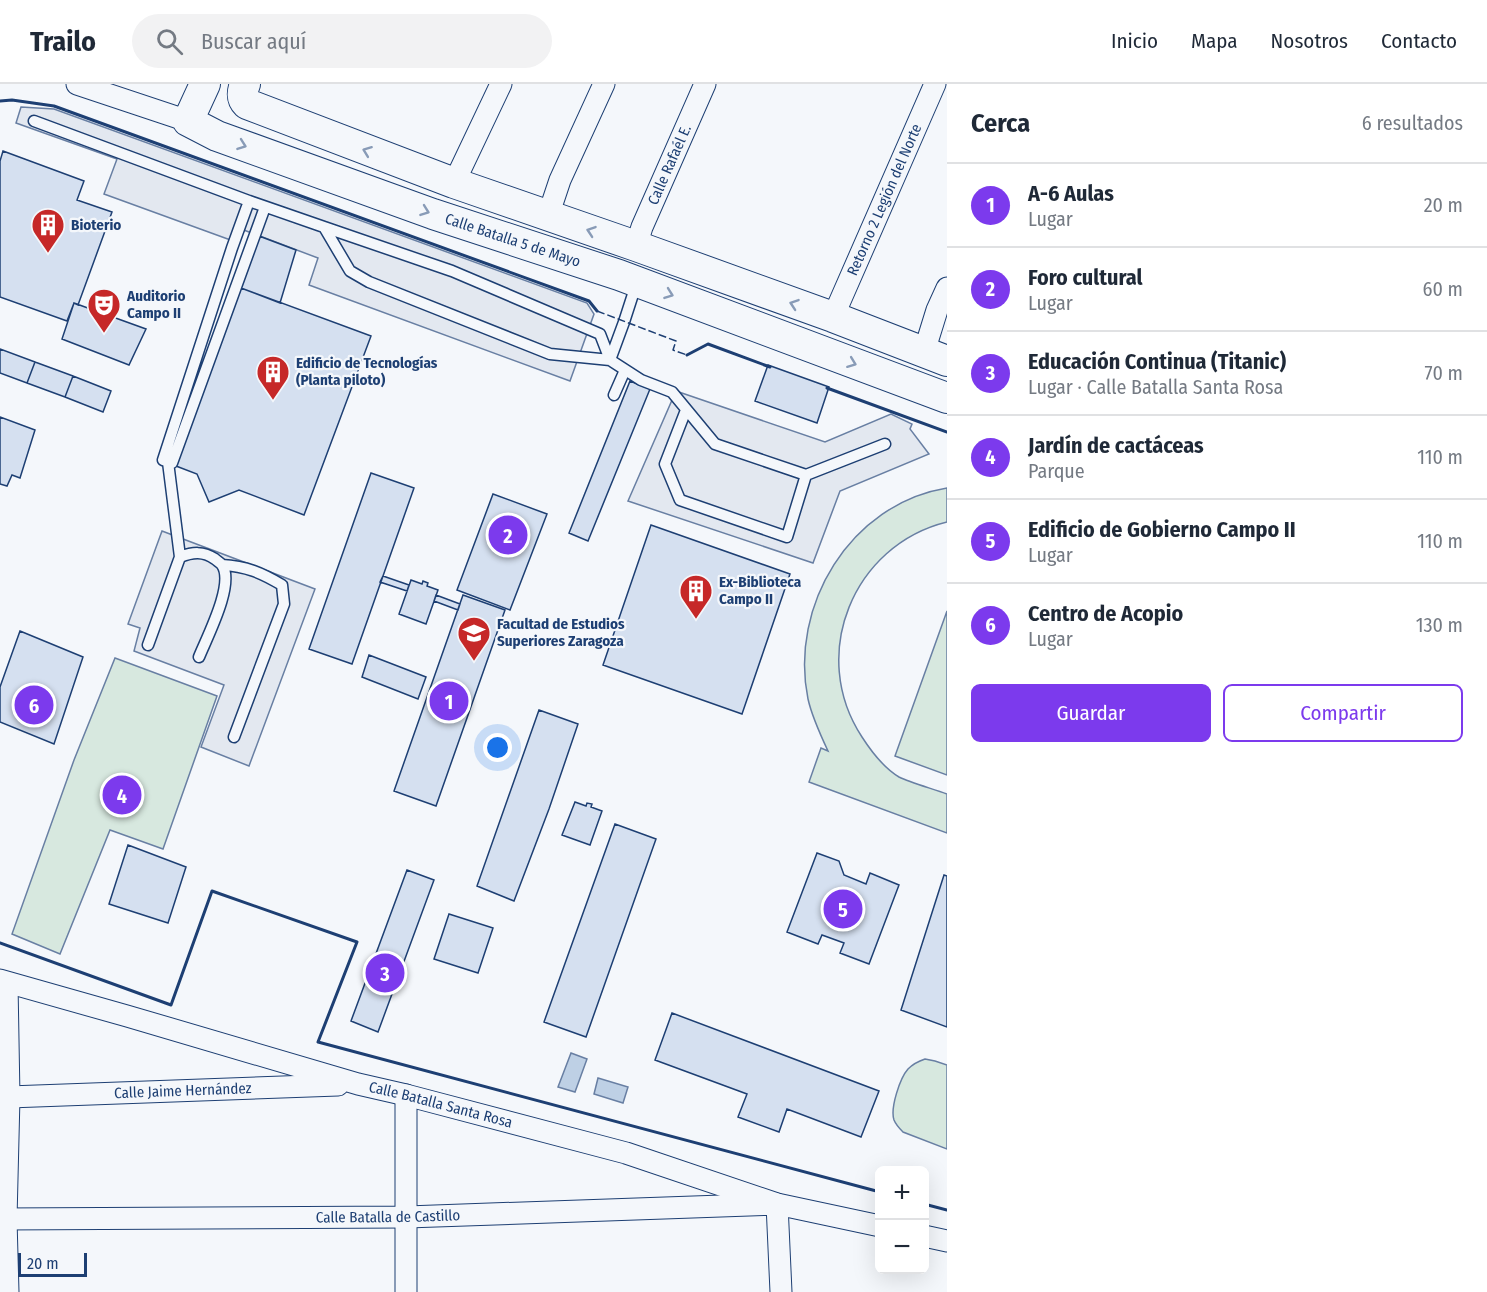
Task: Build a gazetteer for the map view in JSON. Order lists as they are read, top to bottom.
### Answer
{
  "streets": {
    "street": [
      "Calle Rafaél E.",
      "Retorno 2 Legión del Norte",
      "Calle Batalla 5 de Mayo",
      "Calle Jaime Hernández",
      "Calle Batalla Santa Rosa",
      "Calle Batalla de Castillo"
    ]
  },
  "crossings": [
    ["Calle Jaime Hernández", "Calle Batalla Santa Rosa"],
    ["Calle Batalla Santa Rosa", "Calle Batalla de Castillo"]
  ],
  "places": {
    "building": ["Bioterio", "Edificio de Tecnologías (Planta piloto)", "Ex-Biblioteca Campo II"],
    "theatre": ["Auditorio Campo II"],
    "school or university": ["Facultad de Estudios Superiores Zaragoza"]
  },
  "scale_bar": "20 m",
  "page": {
    "header": "Trailo",
    "search": "Buscar aquí",
    "nav": [
      "Inicio",
      "Mapa",
      "Nosotros",
      "Contacto"
    ],
    "heading": ["Cerca", "6 resultados"],
    "list": [
      {
        "mark": "1",
        "name": "A-6 Aulas",
        "note": "Lugar",
        "value": "20 m"
      },
      {
        "mark": "2",
        "name": "Foro cultural",
        "note": "Lugar",
        "value": "60 m"
      },
      {
        "mark": "3",
        "name": "Educación Continua (Titanic)",
        "note": "Lugar · Calle Batalla Santa Rosa",
        "value": "70 m"
      },
      {
        "mark": "4",
        "name": "Jardín de cactáceas",
        "note": "Parque",
        "value": "110 m"
      },
      {
        "mark": "5",
        "name": "Edificio de Gobierno Campo II",
        "note": "Lugar",
        "value": "110 m"
      },
      {
        "mark": "6",
        "name": "Centro de Acopio",
        "note": "Lugar",
        "value": "130 m"
      }
    ],
    "pins": [
      "2",
      "1",
      "6",
      "4",
      "5",
      "3"
    ],
    "buttons": ["Guardar", "Compartir"],
    "map_buttons": ["+", "−"],
    "scale": "20 m"
  }
}
